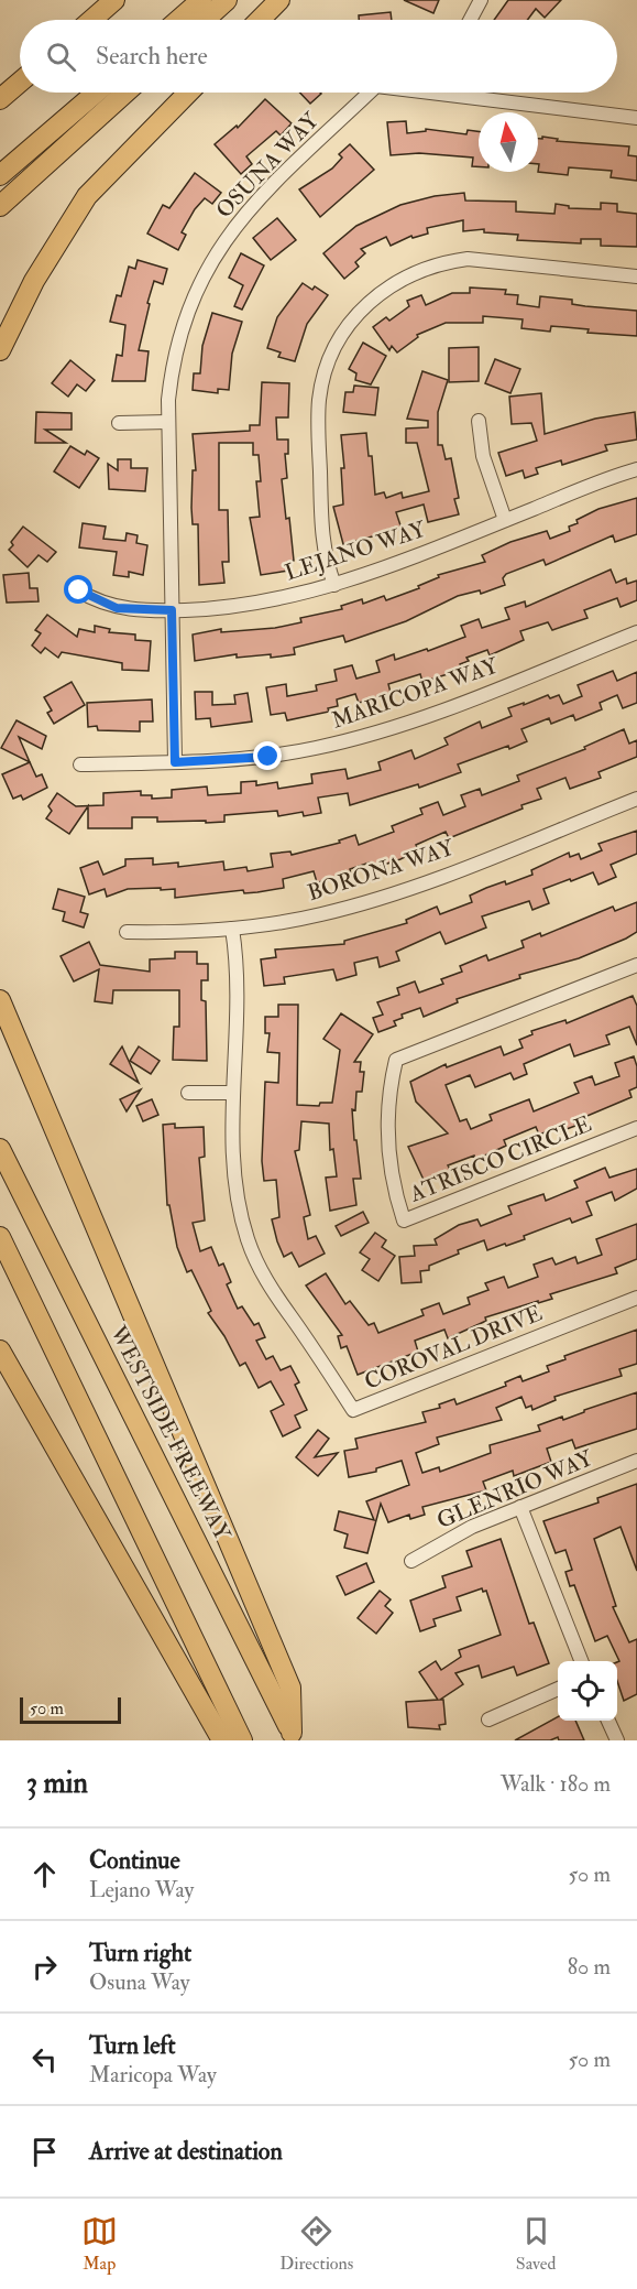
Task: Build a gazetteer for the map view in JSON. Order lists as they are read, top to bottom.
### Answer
{
  "streets": {
    "highway": ["WESTSIDE FREEWAY"],
    "street": [
      "OSUNA WAY",
      "LEJANO WAY",
      "MARICOPA WAY",
      "BORONA WAY",
      "ATRISCO CIRCLE",
      "COROVAL DRIVE",
      "GLENRIO WAY"
    ]
  },
  "crossings": [
    ["OSUNA WAY", "LEJANO WAY"],
    ["OSUNA WAY", "MARICOPA WAY"],
    ["BORONA WAY", "COROVAL DRIVE"]
  ],
  "scale_bar": "50 m",
  "north": "top",
  "page": {
    "search": "Search here",
    "scale": "50 m",
    "heading": ["3 min", "Walk · 180 m"],
    "list": [
      ["Continue", "Lejano Way", "50 m"],
      ["Turn right", "Osuna Way", "80 m"],
      ["Turn left", "Maricopa Way", "50 m"],
      "Arrive at destination"
    ],
    "nav": ["Map", "Directions", "Saved"]
  }
}
